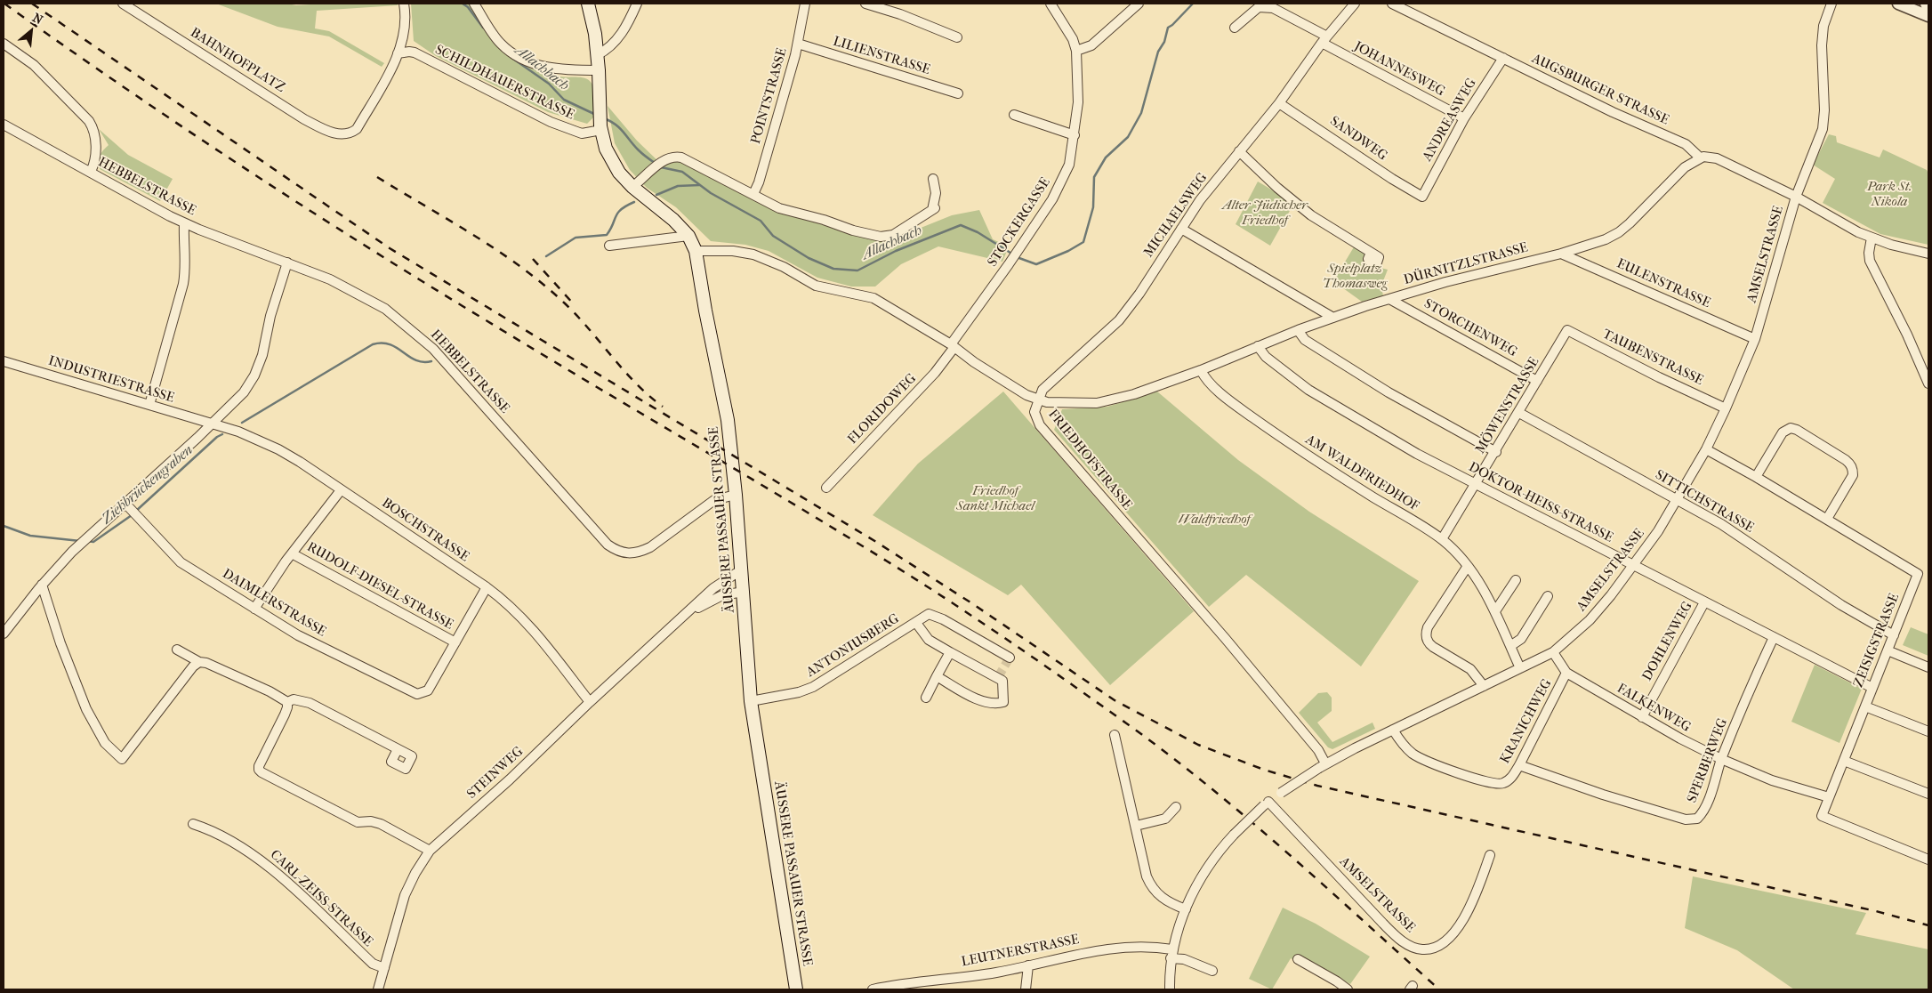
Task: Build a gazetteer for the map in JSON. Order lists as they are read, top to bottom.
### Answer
{
  "streets": {
    "main road": ["ÄUSSERE PASSAUER STRASSE"],
    "street": [
      "LILIENSTRASSE",
      "BAHNHOFPLATZ",
      "JOHANNESWEG",
      "SCHILDHAUERSTRASSE",
      "AUGSBURGER STRASSE",
      "POINTSTRASSE",
      "ANDREASWEG",
      "SANDWEG",
      "HEBBELSTRASSE",
      "MICHAELSWEG",
      "STOCKERGASSE",
      "AMSELSTRASSE",
      "DÜRNITZLSTRASSE",
      "EULENSTRASSE",
      "STORCHENWEG",
      "TAUBENSTRASSE",
      "INDUSTRIESTRASSE",
      "MÖWENSTRASSE",
      "FLORIDOWEG",
      "FRIEDHOFSTRASSE",
      "AM WALDFRIEDHOF",
      "SITTICHSTRASSE",
      "DOKTOR-HEISS-STRASSE",
      "BOSCHSTRASSE",
      "RUDOLF-DIESEL-STRASSE",
      "DAIMLERSTRASSE",
      "ZEISIGSTRASSE",
      "DOHLENWEG",
      "ANTONIUSBERG",
      "FALKENWEG",
      "KRANICHWEG",
      "SPERBERWEG",
      "STEINWEG",
      "CARL-ZEISS-STRASSE",
      "LEUTNERSTRASSE"
    ]
  },
  "crossings": [
    ["LILIENSTRASSE", "POINTSTRASSE"],
    ["BAHNHOFPLATZ", "SCHILDHAUERSTRASSE"],
    ["JOHANNESWEG", "ANDREASWEG"],
    ["JOHANNESWEG", "MICHAELSWEG"],
    ["SCHILDHAUERSTRASSE", "ÄUSSERE PASSAUER STRASSE"],
    ["AUGSBURGER STRASSE", "ANDREASWEG"],
    ["AUGSBURGER STRASSE", "DÜRNITZLSTRASSE"],
    ["ANDREASWEG", "SANDWEG"],
    ["SANDWEG", "MICHAELSWEG"],
    ["HEBBELSTRASSE", "ÄUSSERE PASSAUER STRASSE"],
    ["MICHAELSWEG", "DÜRNITZLSTRASSE"],
    ["MICHAELSWEG", "FRIEDHOFSTRASSE"],
    ["STOCKERGASSE", "FLORIDOWEG"],
    ["STOCKERGASSE", "FRIEDHOFSTRASSE"],
    ["AMSELSTRASSE", "EULENSTRASSE"],
    ["AMSELSTRASSE", "TAUBENSTRASSE"],
    ["AMSELSTRASSE", "FRIEDHOFSTRASSE"],
    ["AMSELSTRASSE", "AM WALDFRIEDHOF"],
    ["AMSELSTRASSE", "SITTICHSTRASSE"],
    ["AMSELSTRASSE", "DOKTOR-HEISS-STRASSE"],
    ["AMSELSTRASSE", "ZEISIGSTRASSE"],
    ["AMSELSTRASSE", "FALKENWEG"],
    ["AMSELSTRASSE", "KRANICHWEG"],
    ["DÜRNITZLSTRASSE", "EULENSTRASSE"],
    ["DÜRNITZLSTRASSE", "STORCHENWEG"],
    ["DÜRNITZLSTRASSE", "FRIEDHOFSTRASSE"],
    ["DÜRNITZLSTRASSE", "AM WALDFRIEDHOF"],
    ["DÜRNITZLSTRASSE", "DOKTOR-HEISS-STRASSE"],
    ["STORCHENWEG", "MÖWENSTRASSE"],
    ["TAUBENSTRASSE", "MÖWENSTRASSE"],
    ["INDUSTRIESTRASSE", "BOSCHSTRASSE"],
    ["MÖWENSTRASSE", "AM WALDFRIEDHOF"],
    ["MÖWENSTRASSE", "SITTICHSTRASSE"],
    ["MÖWENSTRASSE", "DOKTOR-HEISS-STRASSE"],
    ["FLORIDOWEG", "FRIEDHOFSTRASSE"],
    ["FRIEDHOFSTRASSE", "ÄUSSERE PASSAUER STRASSE"],
    ["SITTICHSTRASSE", "ZEISIGSTRASSE"],
    ["DOKTOR-HEISS-STRASSE", "ZEISIGSTRASSE"],
    ["DOKTOR-HEISS-STRASSE", "DOHLENWEG"],
    ["DOKTOR-HEISS-STRASSE", "SPERBERWEG"],
    ["ÄUSSERE PASSAUER STRASSE", "ANTONIUSBERG"],
    ["ÄUSSERE PASSAUER STRASSE", "STEINWEG"],
    ["BOSCHSTRASSE", "STEINWEG"],
    ["RUDOLF-DIESEL-STRASSE", "DAIMLERSTRASSE"],
    ["ZEISIGSTRASSE", "FALKENWEG"],
    ["DOHLENWEG", "FALKENWEG"],
    ["FALKENWEG", "KRANICHWEG"],
    ["FALKENWEG", "SPERBERWEG"],
    ["KRANICHWEG", "SPERBERWEG"],
    ["STEINWEG", "CARL-ZEISS-STRASSE"]
  ],
  "water": ["Allachbach", "Ziehbrückengraben"],
  "parks": [
    "Park St. Nikola",
    "Alter Jüdischer Friedhof",
    "Spielplatz Thomasweg",
    "Friedhof Sankt Michael",
    "Waldfriedhof"
  ],
  "north": "top right"
}
